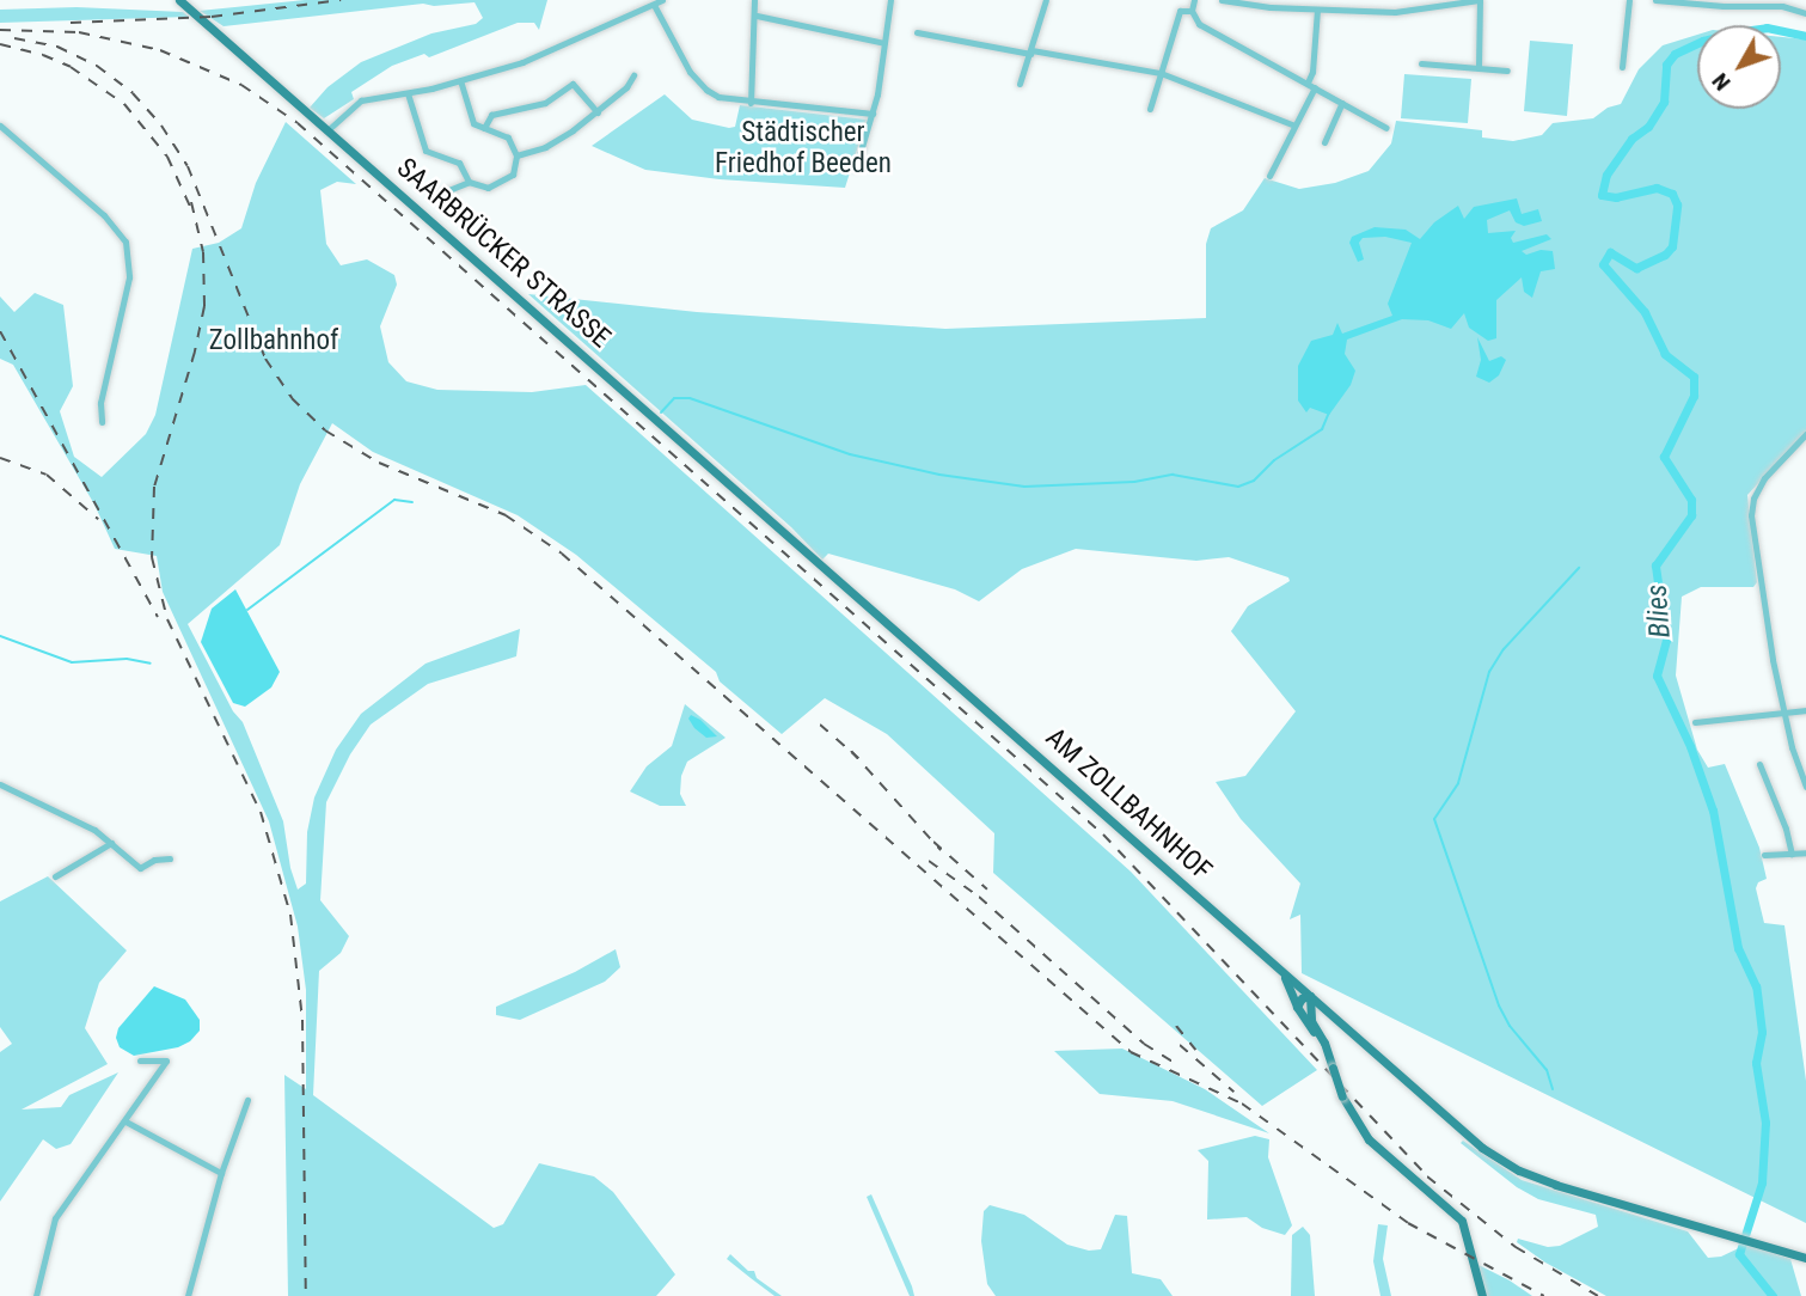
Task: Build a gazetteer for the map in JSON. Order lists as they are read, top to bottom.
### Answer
{
  "streets": {
    "main road": ["SAARBRÜCKER STRASSE", "AM ZOLLBAHNHOF"]
  },
  "crossings": [
    ["SAARBRÜCKER STRASSE", "AM ZOLLBAHNHOF"]
  ],
  "water": ["Blies"],
  "parks": ["Städtischer Friedhof Beeden", "Zollbahnhof"],
  "north": "bottom left"
}
